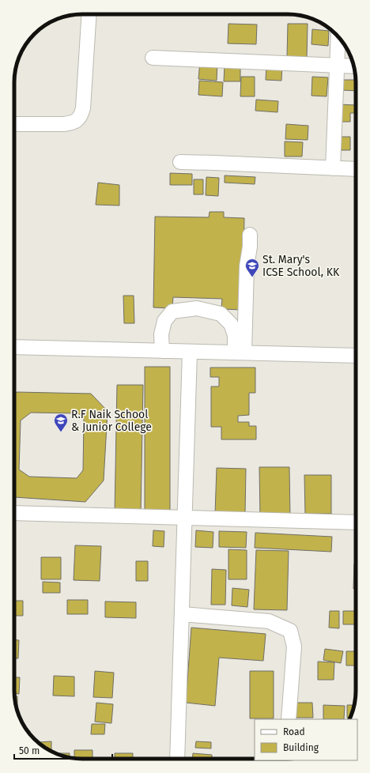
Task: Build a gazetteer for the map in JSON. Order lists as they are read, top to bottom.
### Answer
{
  "places": {
    "school or university": ["St. Mary's ICSE School, KK", "R.F Naik School & Junior College"]
  },
  "legend": ["Road", "Building"],
  "scale_bar": "50 m"
}
